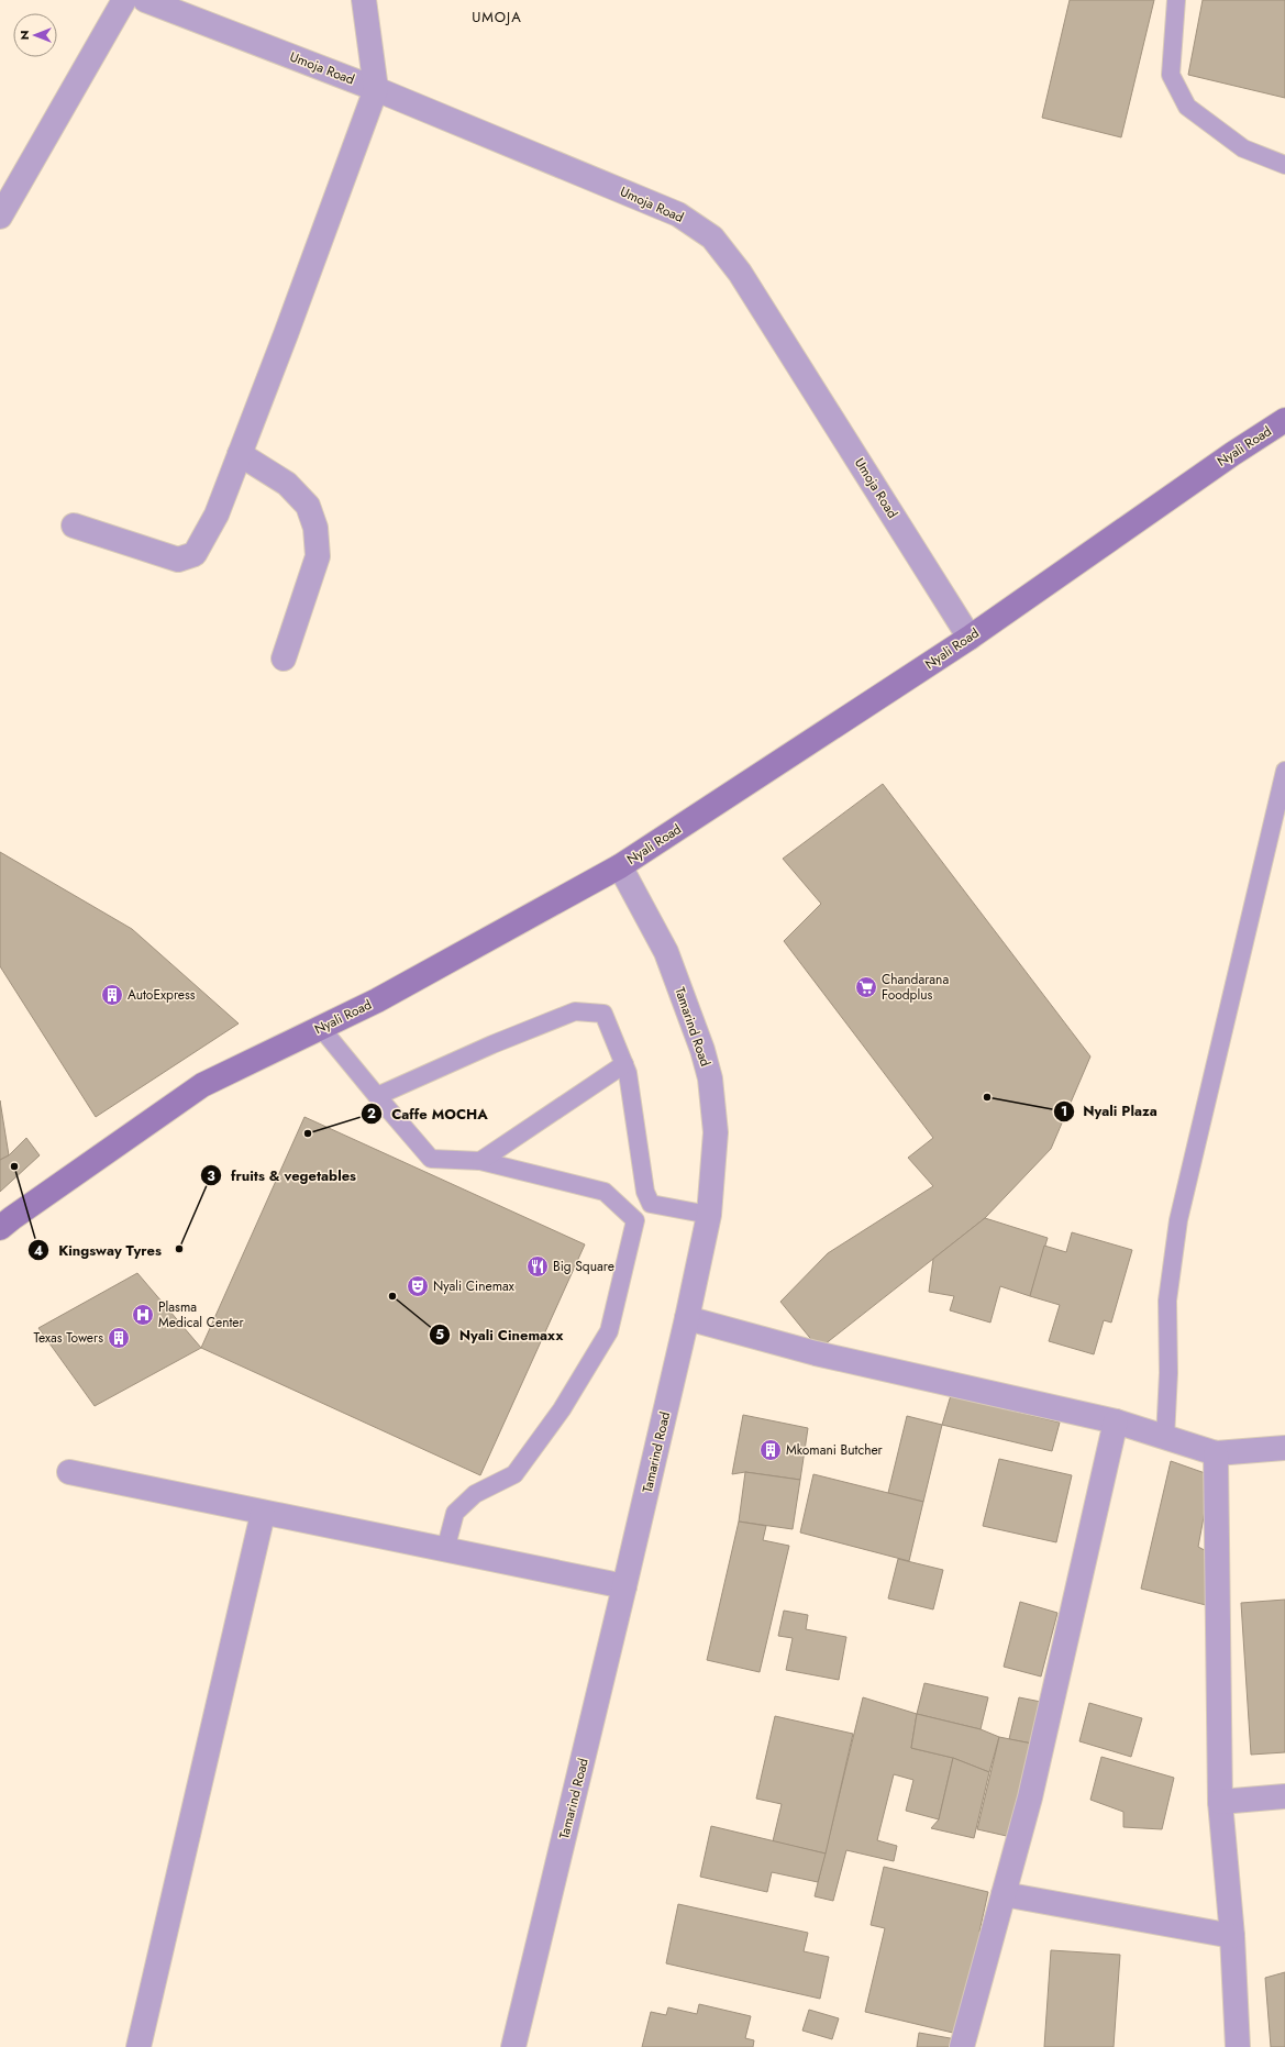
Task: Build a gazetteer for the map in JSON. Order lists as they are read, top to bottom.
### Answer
{
  "streets": {
    "main road": ["Nyali Road"],
    "street": ["Umoja Road", "Tamarind Road"]
  },
  "crossings": [
    ["Umoja Road", "Nyali Road"],
    ["Nyali Road", "Tamarind Road"]
  ],
  "districts": ["UMOJA"],
  "places": {
    "supermarket": ["Chandarana Foodplus"],
    "building": ["AutoExpress", "Texas Towers", "Mkomani Butcher"],
    "other": [
      "Nyali Plaza",
      "Caffe MOCHA",
      "Kingsway Tyres",
      "fruits & vegetables",
      "Nyali Cinemaxx"
    ],
    "restaurant": ["Big Square"],
    "theatre": ["Nyali Cinemax"],
    "hospital": ["Plasma Medical Center"]
  },
  "north": "left"
}
